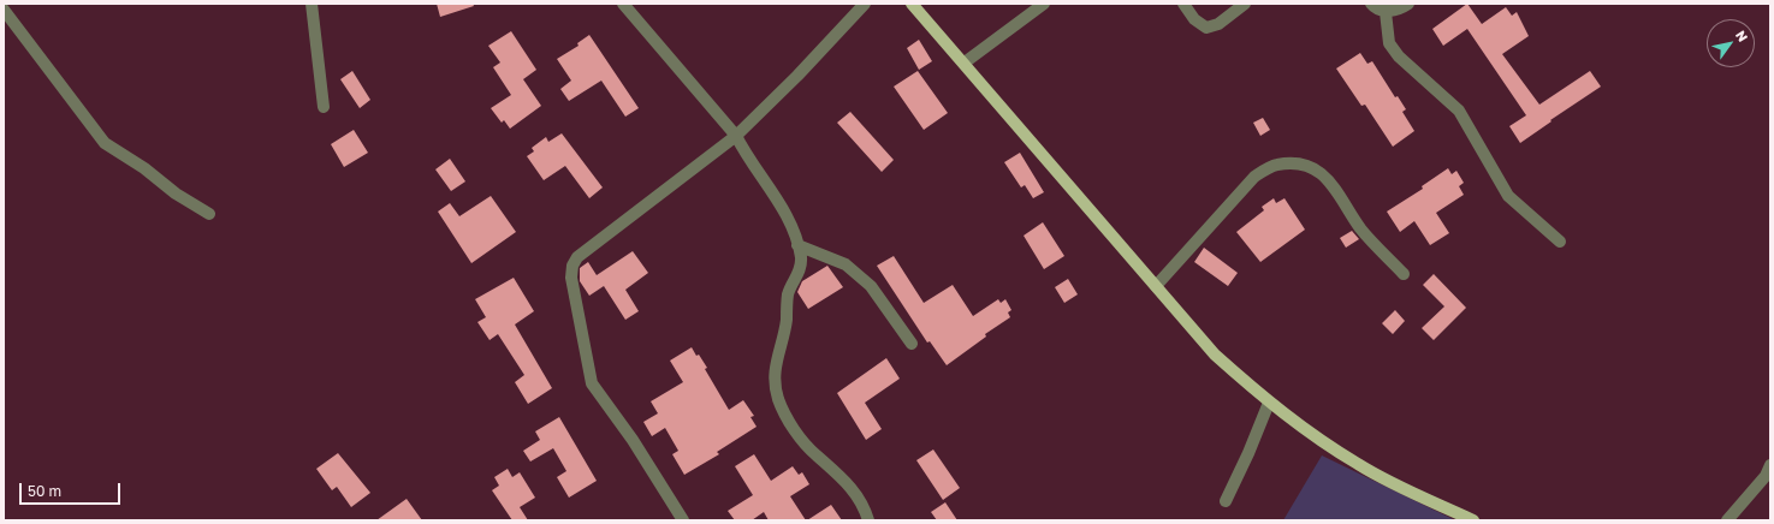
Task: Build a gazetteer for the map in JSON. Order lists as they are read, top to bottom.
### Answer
{
  "scale_bar": "50 m",
  "north": "top right"
}
